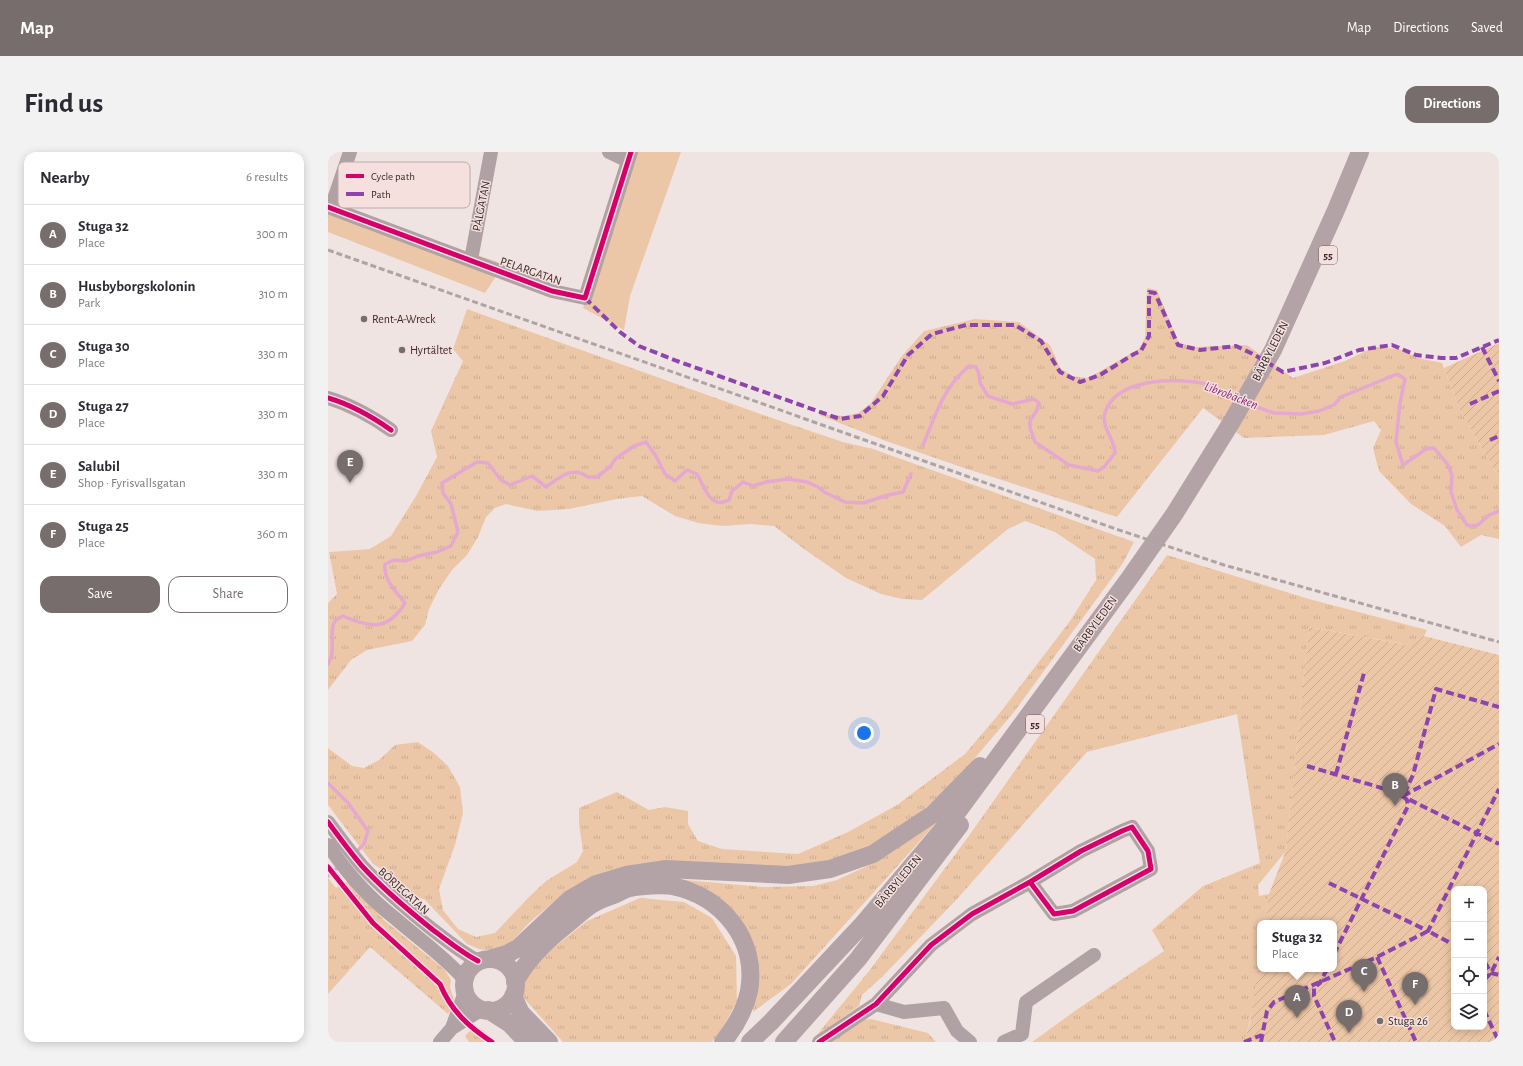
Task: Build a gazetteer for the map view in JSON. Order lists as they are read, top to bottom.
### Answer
{
  "streets": {
    "main road": ["55", "BÄRBYLEDEN"],
    "street": ["PÅLGATAN", "PELARGATAN", "BÖRJEGATAN"]
  },
  "crossings": [
    ["PÅLGATAN", "PELARGATAN"]
  ],
  "water": ["Librobäcken"],
  "places": ["Rent-A-Wreck", "Hyrtältet", "Stuga 26"],
  "legend": ["Cycle path", "Path"],
  "page": {
    "header": "Map",
    "nav": ["Map", "Directions", "Saved"],
    "buttons": [
      "Directions",
      ["Save", "Share"]
    ],
    "title": "Find us",
    "heading": ["Nearby", "6 results"],
    "list": [
      {
        "mark": "A",
        "name": "Stuga 32",
        "note": "Place",
        "value": "300 m"
      },
      {
        "mark": "B",
        "name": "Husbyborgskolonin",
        "note": "Park",
        "value": "310 m"
      },
      {
        "mark": "C",
        "name": "Stuga 30",
        "note": "Place",
        "value": "330 m"
      },
      {
        "mark": "D",
        "name": "Stuga 27",
        "note": "Place",
        "value": "330 m"
      },
      {
        "mark": "E",
        "name": "Salubil",
        "note": "Shop · Fyrisvallsgatan",
        "value": "330 m"
      },
      {
        "mark": "F",
        "name": "Stuga 25",
        "note": "Place",
        "value": "360 m"
      }
    ],
    "pins": [
      "E",
      "B",
      "C",
      "F",
      "A",
      "D"
    ],
    "map_buttons": ["+", "−"],
    "popup": ["Stuga 32", "Place"]
  }
}
